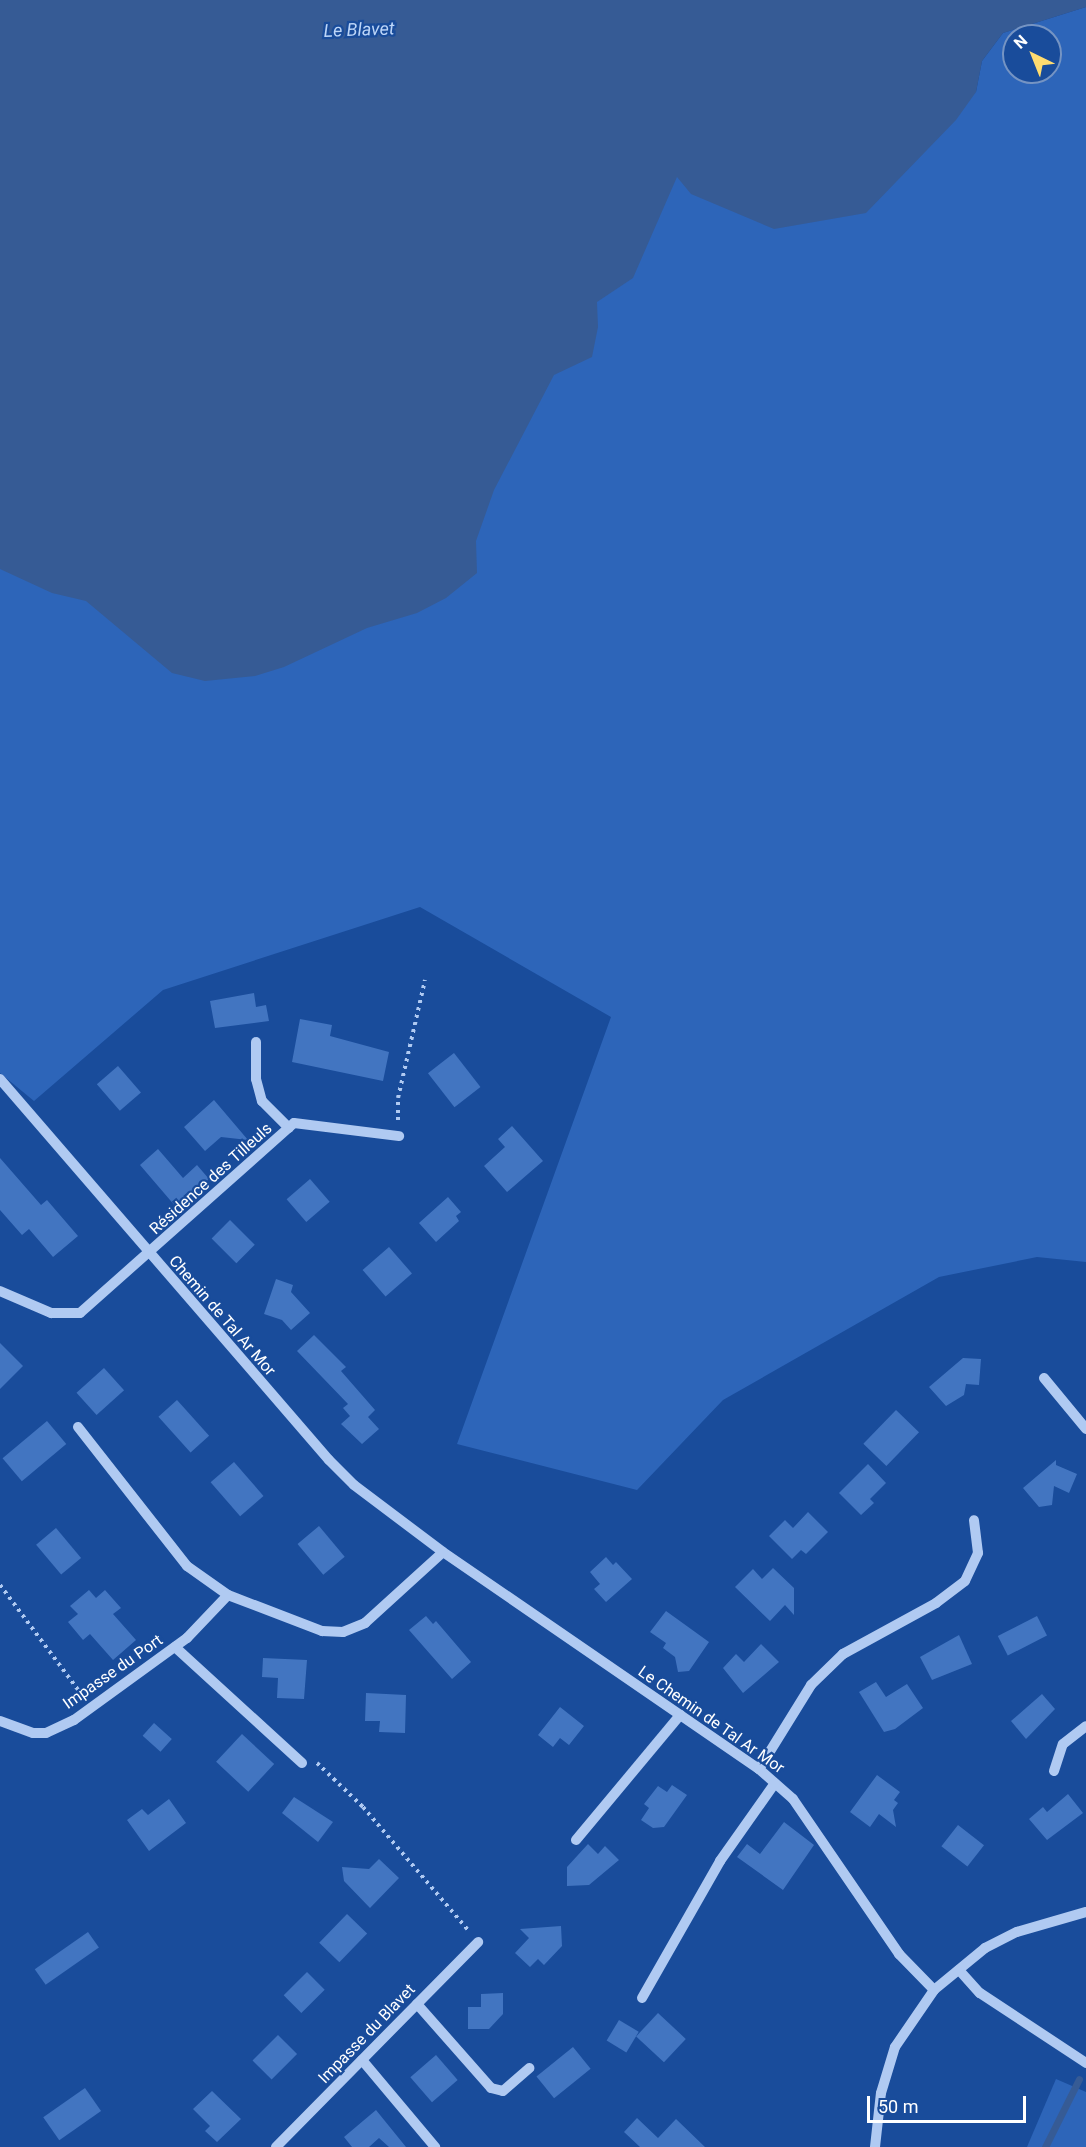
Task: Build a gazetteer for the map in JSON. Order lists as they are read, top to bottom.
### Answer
{
  "streets": {
    "street": [
      "Résidence des Tilleuls",
      "Chemin de Tal Ar Mor",
      "Impasse du Port",
      "Le Chemin de Tal Ar Mor",
      "Impasse du Blavet"
    ]
  },
  "crossings": [
    ["Résidence des Tilleuls", "Chemin de Tal Ar Mor"],
    ["Chemin de Tal Ar Mor", "Le Chemin de Tal Ar Mor"]
  ],
  "water": ["Le Blavet"],
  "scale_bar": "50 m",
  "north": "top left"
}
